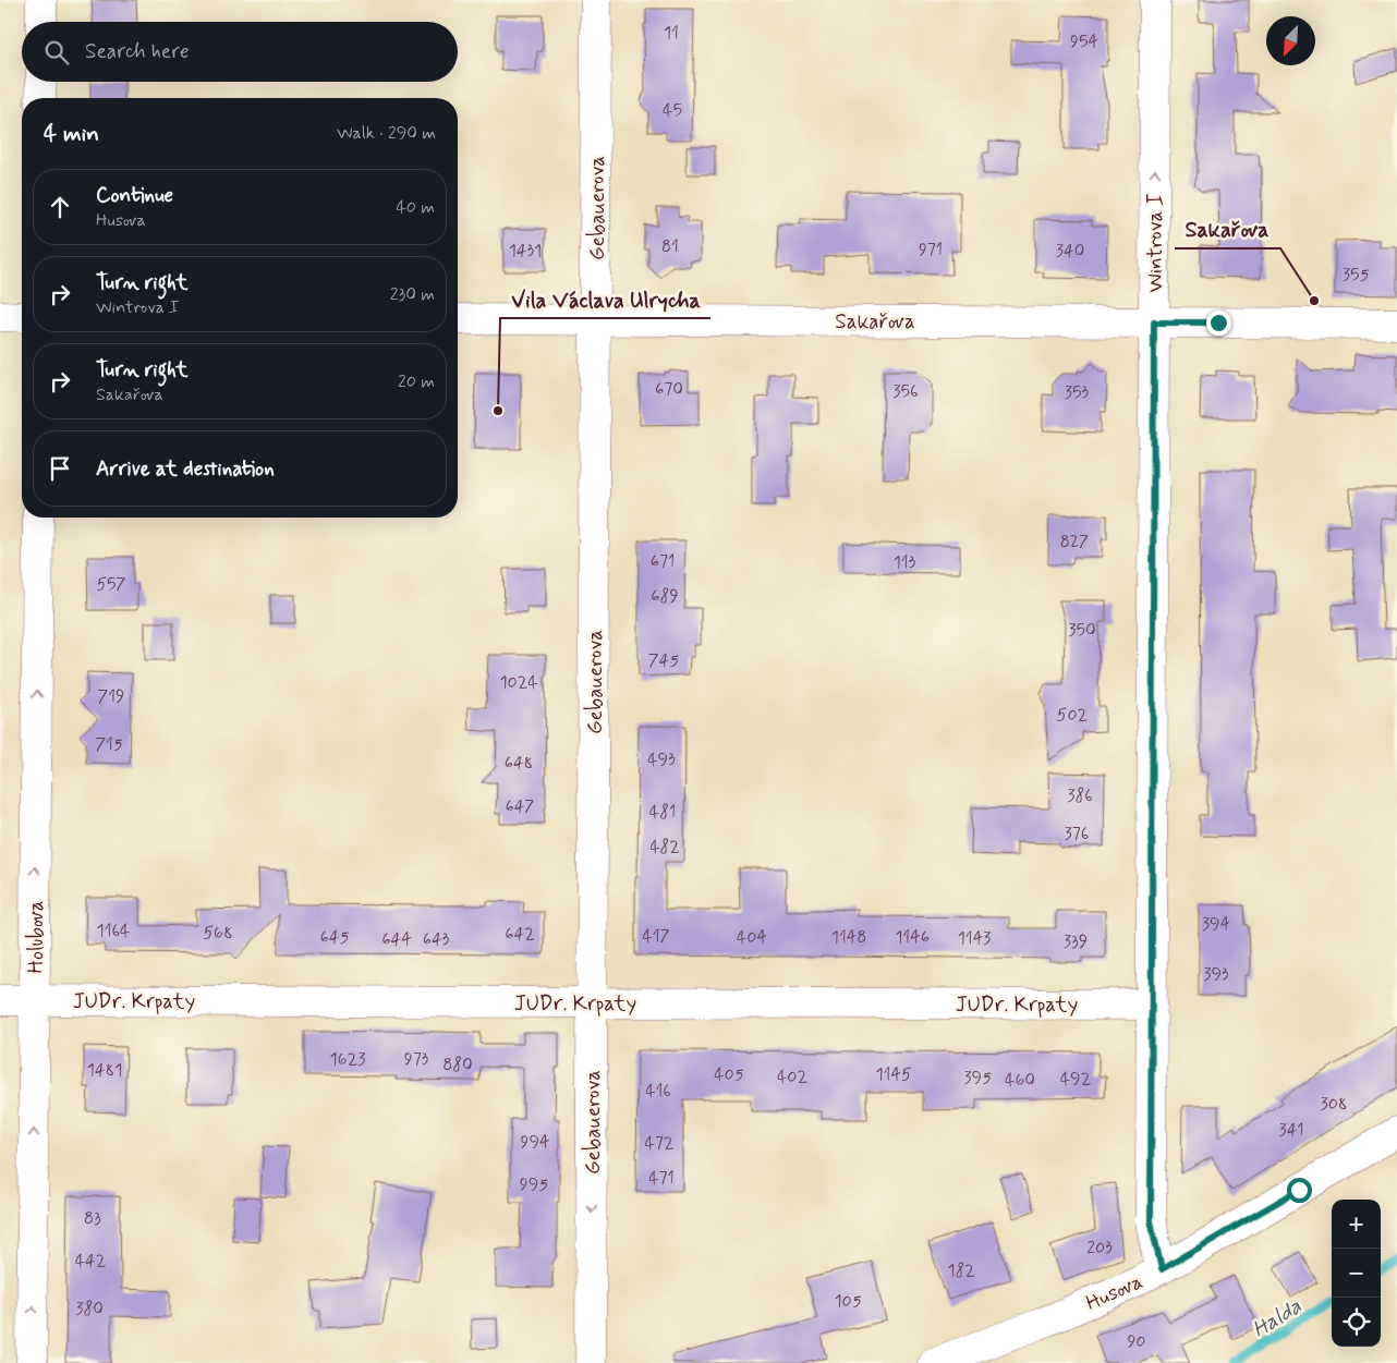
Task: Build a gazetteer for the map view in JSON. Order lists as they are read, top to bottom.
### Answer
{
  "streets": {
    "street": [
      "Gebauerova",
      "Wintrova I",
      "Sakařova",
      "Holubova",
      "JUDr. Krpaty",
      "Husova"
    ]
  },
  "crossings": [
    ["Gebauerova", "Sakařova"],
    ["Gebauerova", "JUDr. Krpaty"],
    ["Wintrova I", "Sakařova"],
    ["Wintrova I", "JUDr. Krpaty"],
    ["Wintrova I", "Husova"],
    ["Holubova", "JUDr. Krpaty"]
  ],
  "one_way": ["Holubova"],
  "water": ["Halda"],
  "places": ["Sakařova", "Vila Václava Ulrycha"],
  "house_numbers": [
    "11",
    "954",
    "45",
    "81",
    "971",
    "1431",
    "340",
    "355",
    "670",
    "356",
    "353",
    "827",
    "671",
    "113",
    "557",
    "689",
    "350",
    "745",
    "1024",
    "719",
    "502",
    "715",
    "493",
    "648",
    "386",
    "647",
    "481",
    "376",
    "482",
    "394",
    "1164",
    "568",
    "642",
    "417",
    "645",
    "404",
    "1148",
    "1146",
    "1143",
    "644",
    "643",
    "339",
    "393",
    "1623",
    "973",
    "880",
    "1481",
    "405",
    "1145",
    "402",
    "395",
    "492",
    "460",
    "416",
    "308",
    "341",
    "994",
    "472",
    "471",
    "995",
    "83",
    "203",
    "442",
    "182",
    "105",
    "380",
    "90"
  ],
  "north": "bottom left",
  "page": {
    "search": "Search here",
    "heading": ["4 min", "Walk · 290 m"],
    "list": [
      ["Continue", "Husova", "40 m"],
      ["Turn right", "Wintrova I", "230 m"],
      ["Turn right", "Sakařova", "20 m"],
      "Arrive at destination"
    ],
    "map_buttons": ["+", "−"]
  }
}
